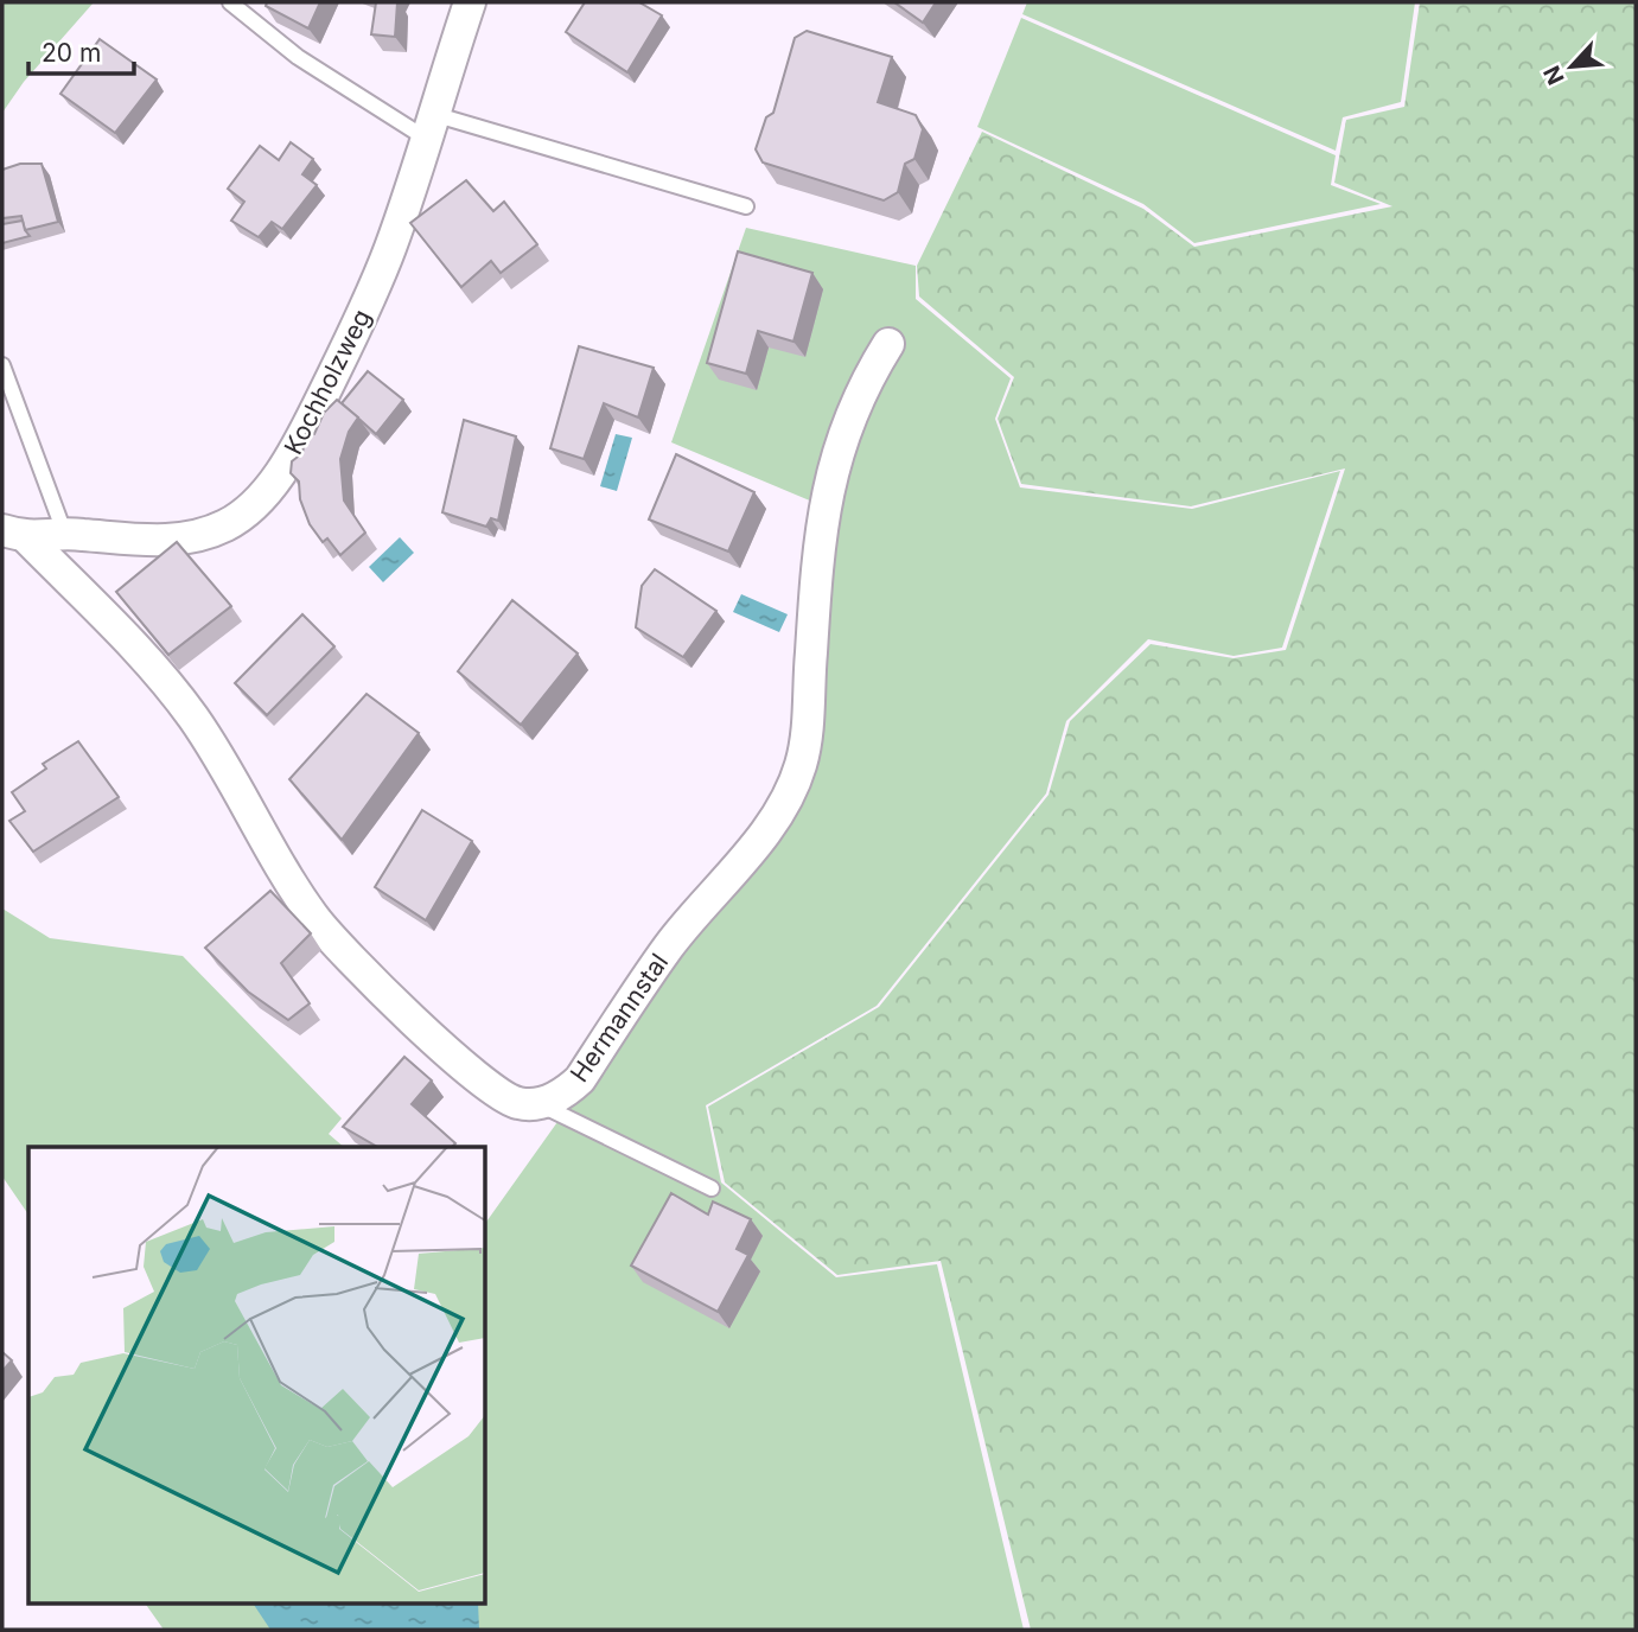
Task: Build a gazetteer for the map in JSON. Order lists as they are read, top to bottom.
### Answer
{
  "streets": {
    "street": ["Kochholzweg", "Hermannstal"]
  },
  "scale_bar": "20 m",
  "north": "bottom left"
}
